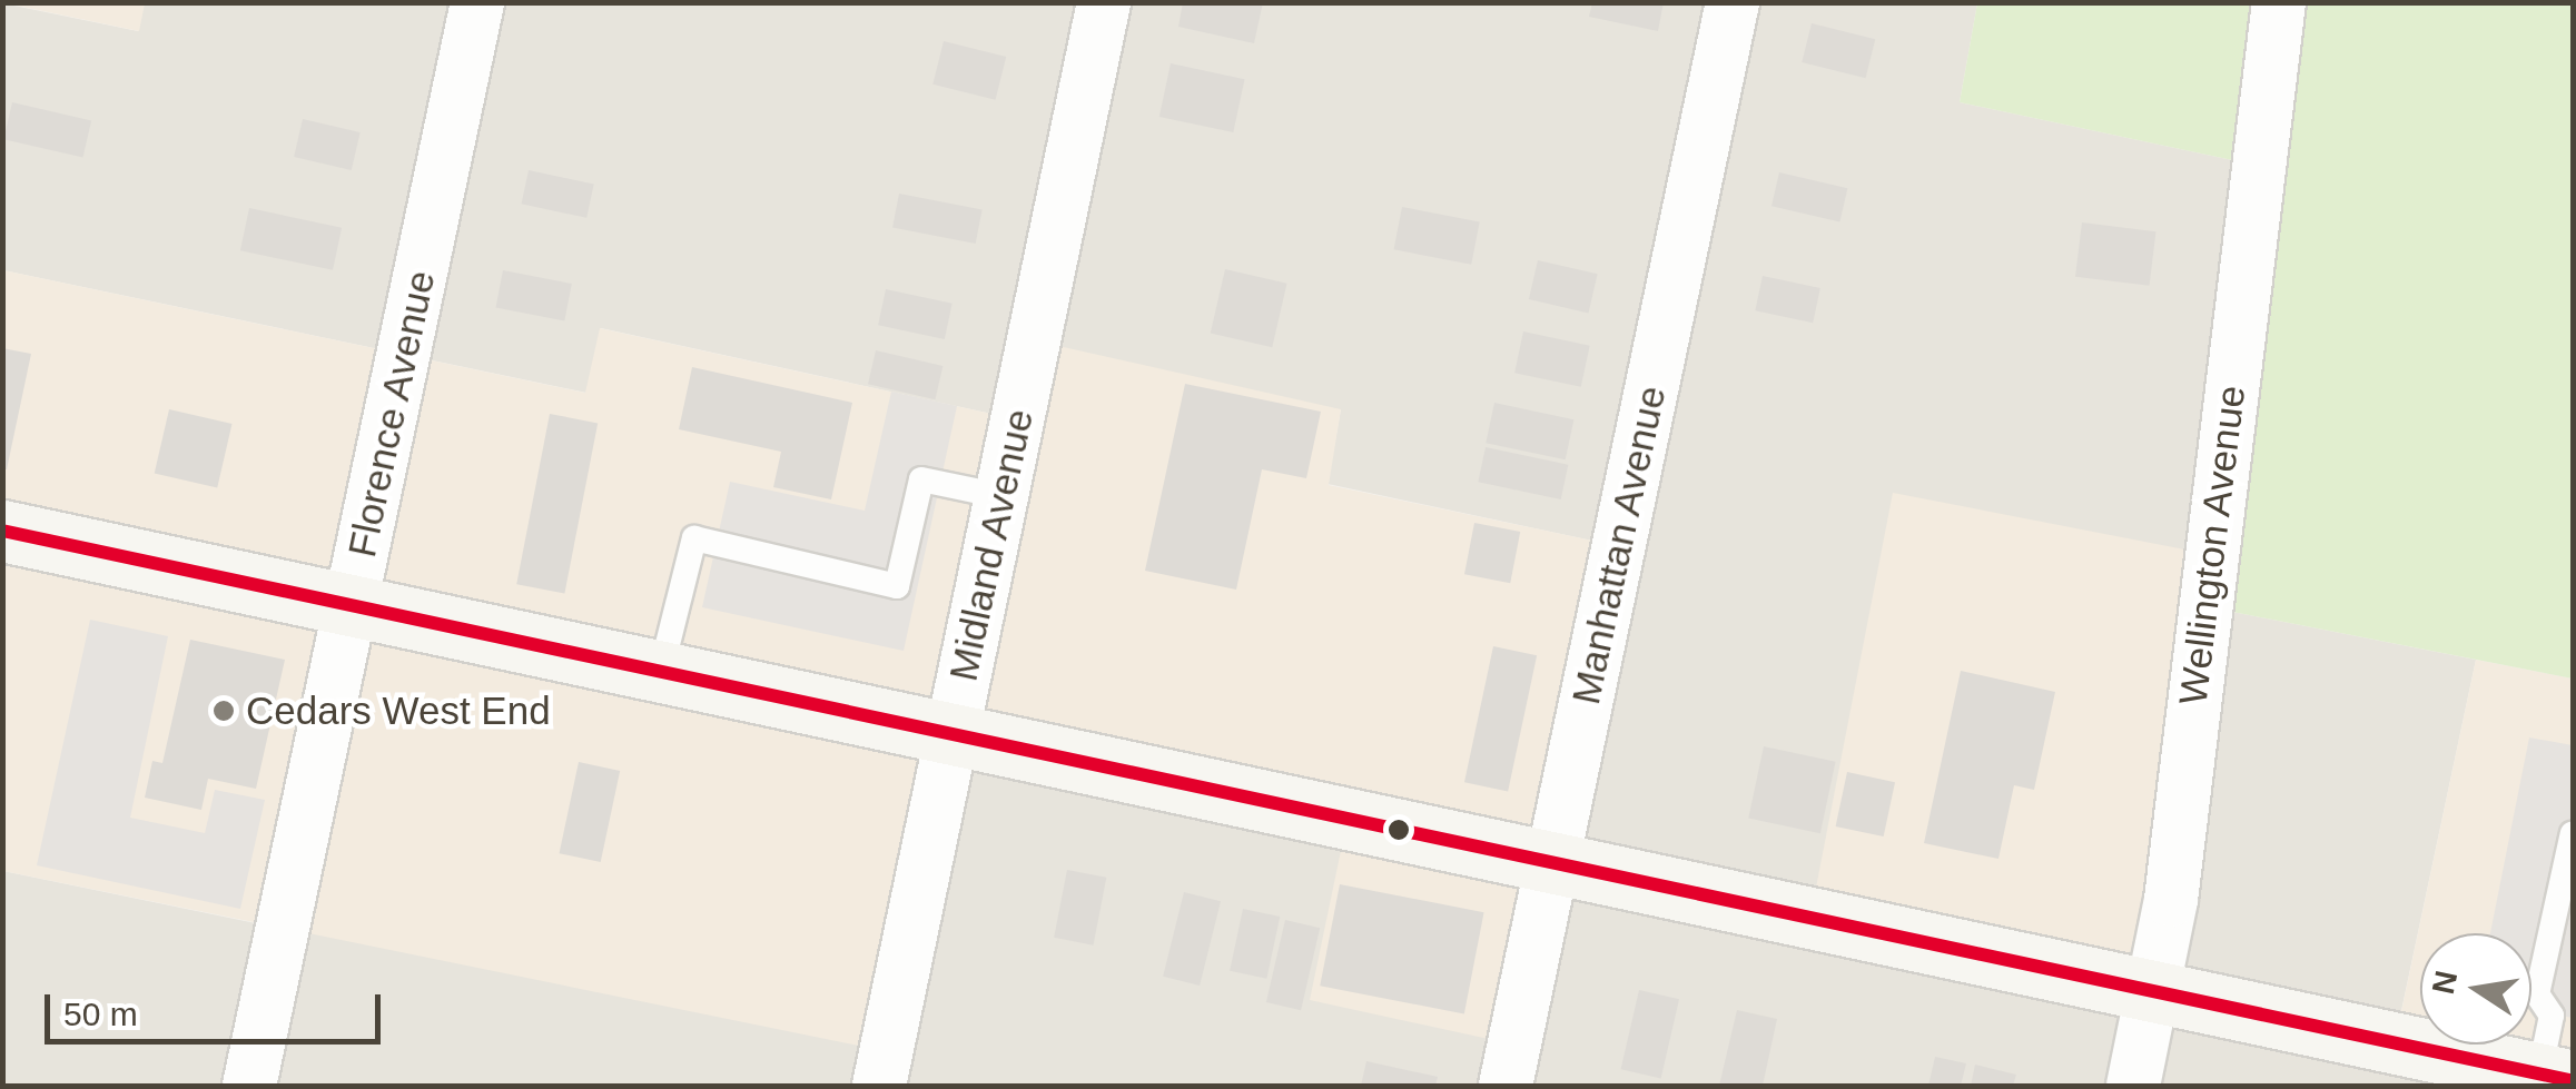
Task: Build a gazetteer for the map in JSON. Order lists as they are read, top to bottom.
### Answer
{
  "streets": {
    "street": [
      "Florence Avenue",
      "Midland Avenue",
      "Manhattan Avenue",
      "Wellington Avenue"
    ]
  },
  "places": ["Cedars West End"],
  "scale_bar": "50 m",
  "north": "left"
}
